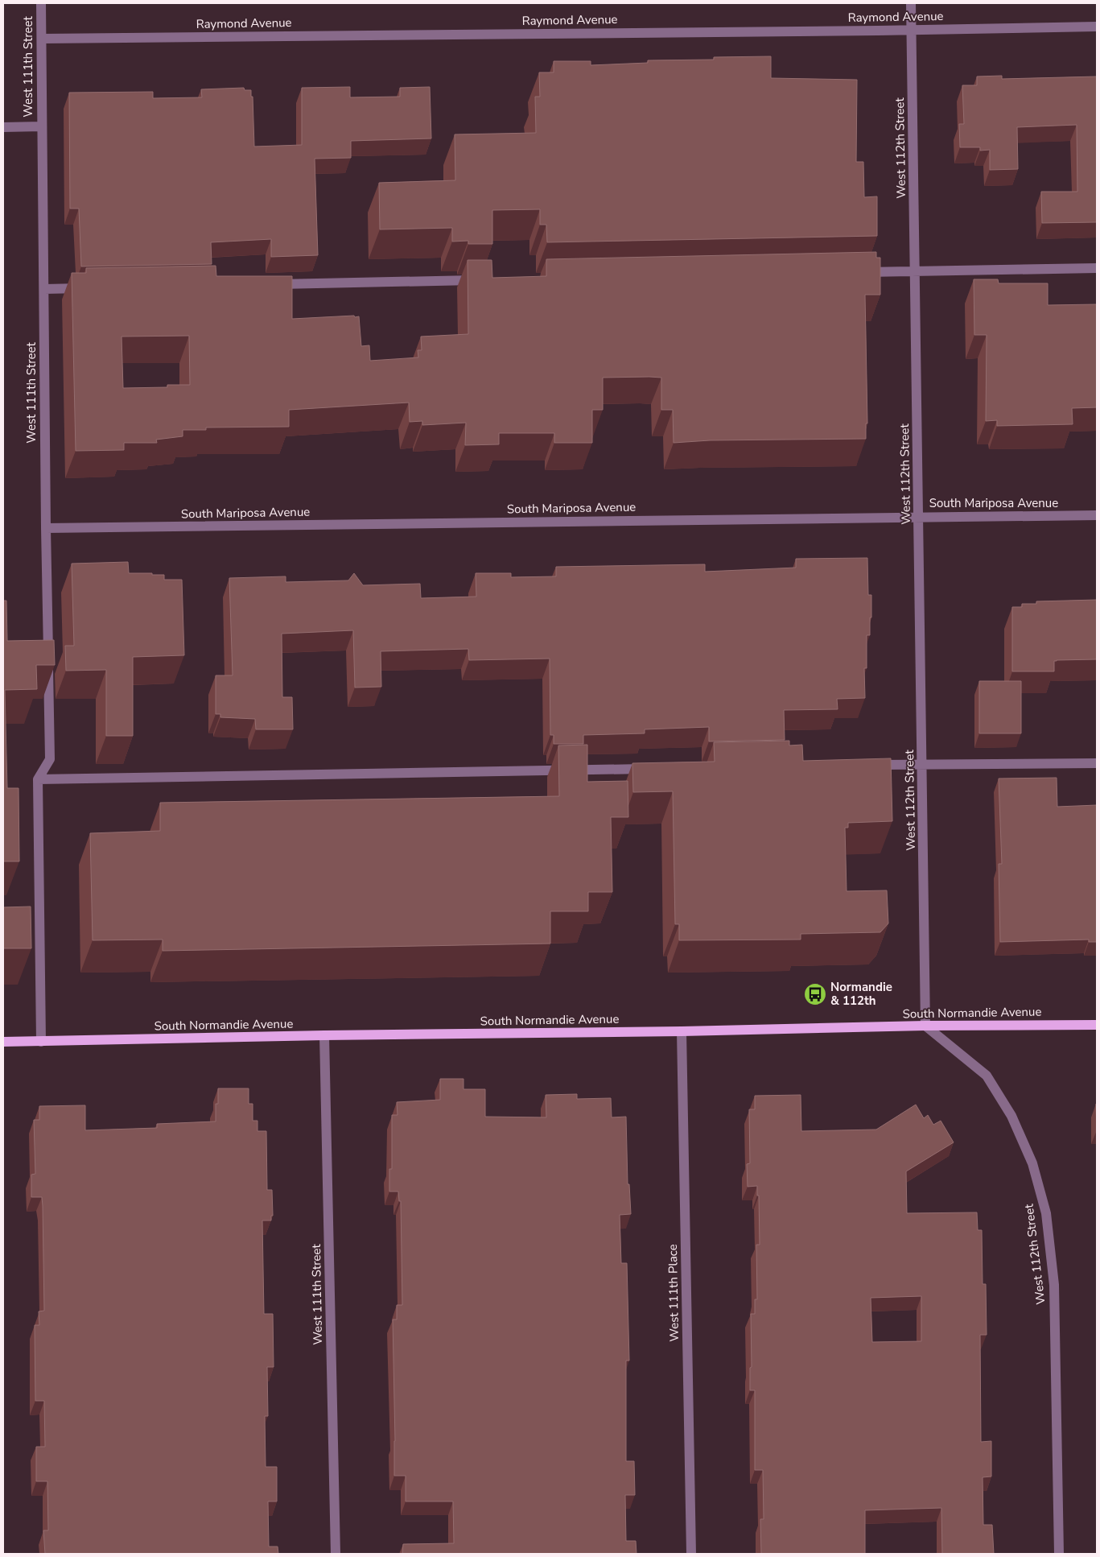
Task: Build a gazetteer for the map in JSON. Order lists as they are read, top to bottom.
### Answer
{
  "streets": {
    "main road": ["South Normandie Avenue"],
    "street": [
      "Raymond Avenue",
      "West 111th Street",
      "West 112th Street",
      "South Mariposa Avenue",
      "West 111th Place"
    ]
  },
  "crossings": [
    ["Raymond Avenue", "West 111th Street"],
    ["Raymond Avenue", "West 112th Street"],
    ["West 111th Street", "South Mariposa Avenue"],
    ["West 111th Street", "South Normandie Avenue"],
    ["West 112th Street", "South Mariposa Avenue"],
    ["West 112th Street", "South Normandie Avenue"],
    ["South Normandie Avenue", "West 111th Place"]
  ],
  "places": {
    "bus stop": ["Normandie & 112th"]
  }
}
